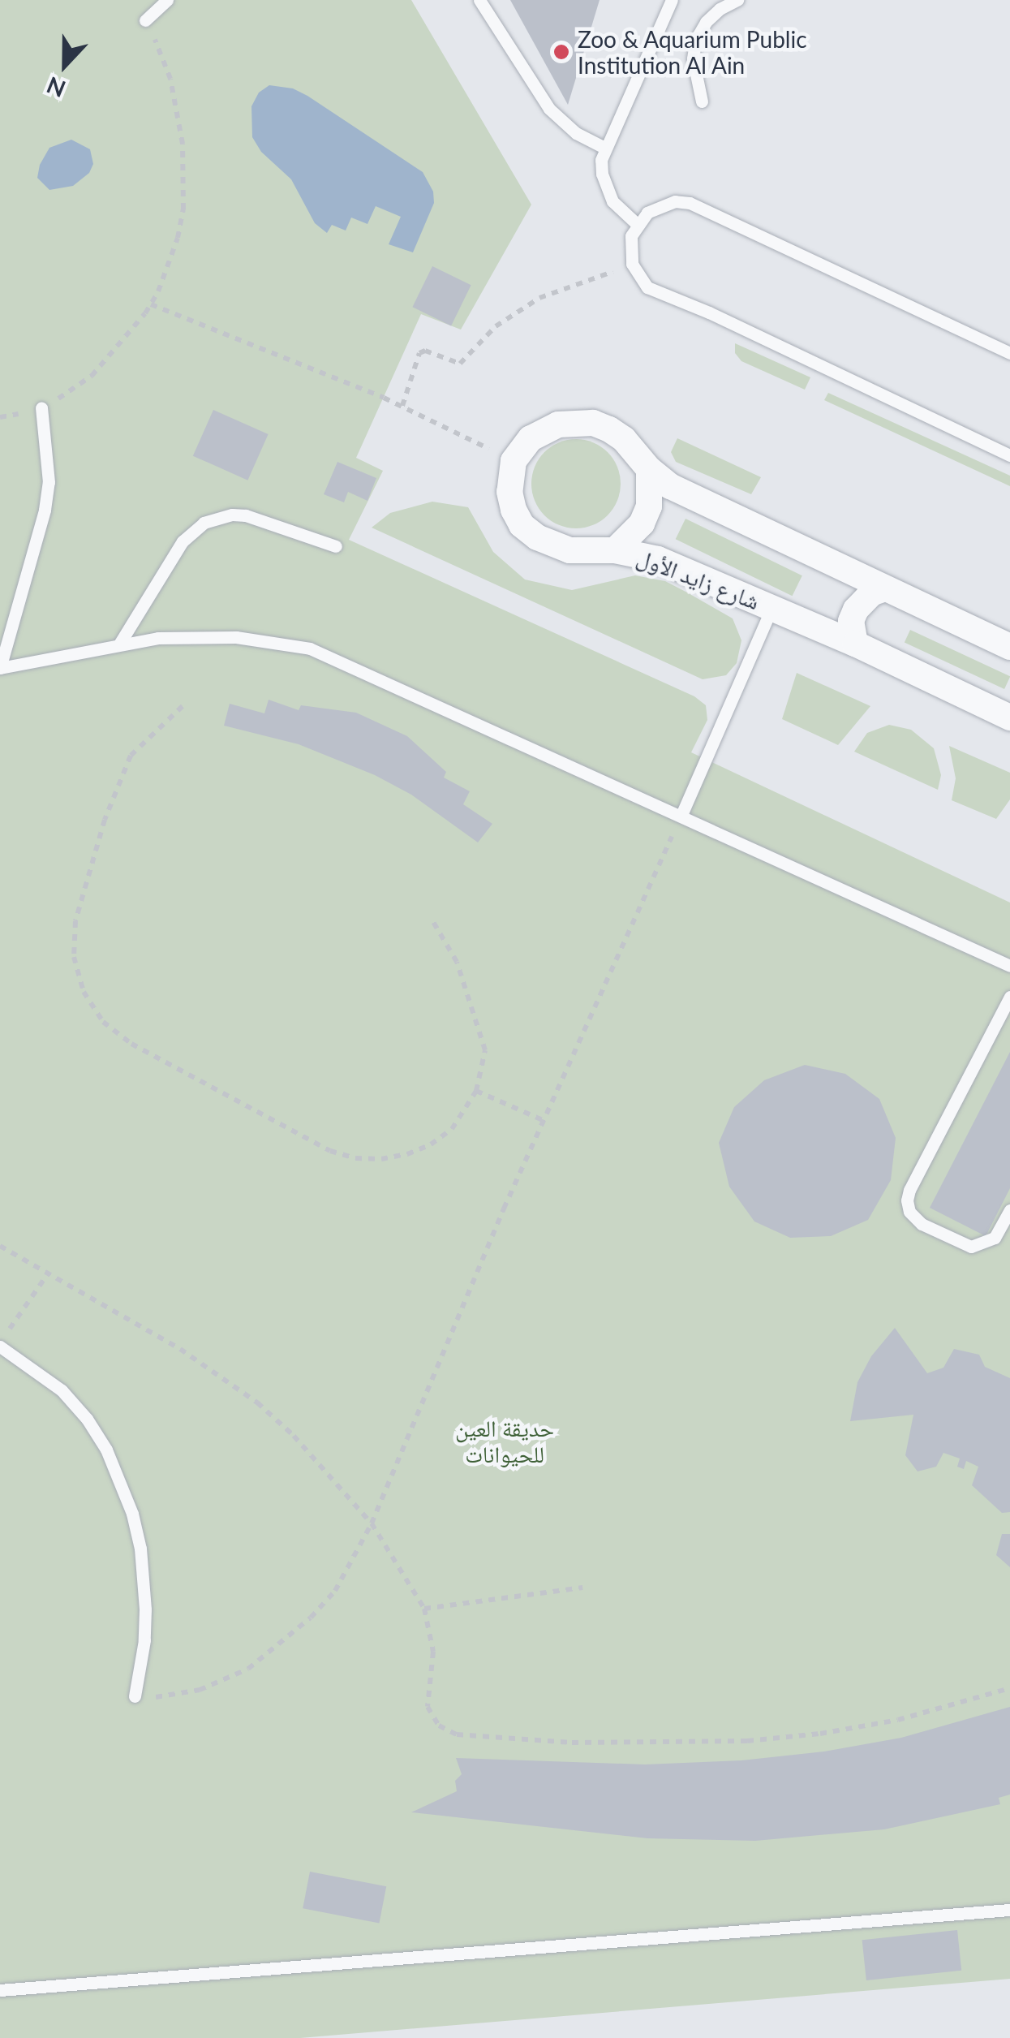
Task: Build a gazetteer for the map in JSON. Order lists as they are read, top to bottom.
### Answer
{
  "streets": {
    "street": ["شارع زايد الأول"]
  },
  "parks": ["حديقة العين للحيوانات"],
  "places": ["Zoo & Aquarium Public Institution Al Ain"],
  "north": "bottom"
}
